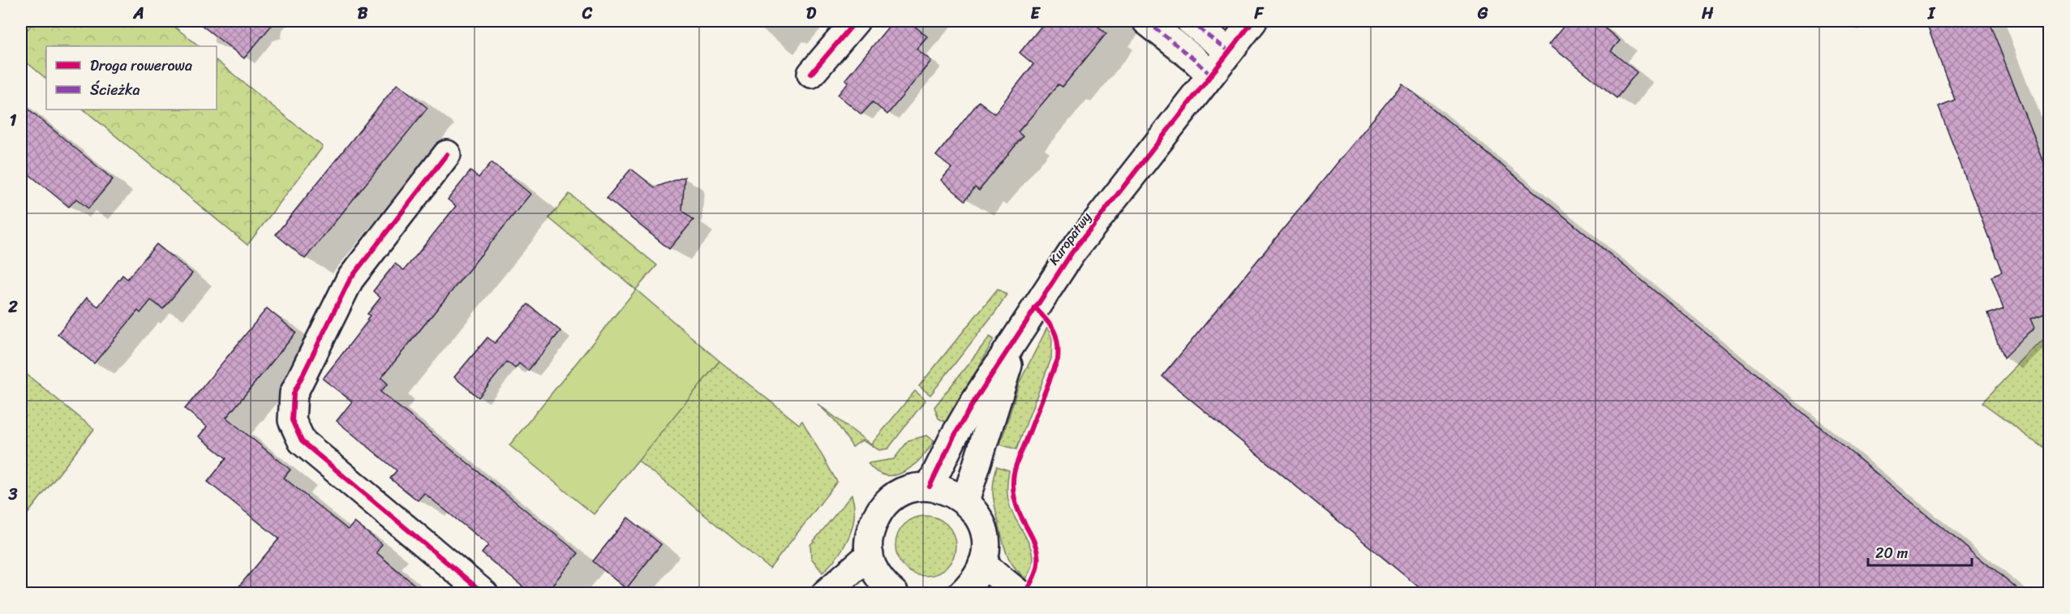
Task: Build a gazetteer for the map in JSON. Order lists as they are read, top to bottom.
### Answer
{
  "streets": {
    "street": ["Kuropatwy"]
  },
  "legend": ["Droga rowerowa", "Ścieżka"],
  "scale_bar": "20 m",
  "grid": {
    "columns": [
      "A",
      "B",
      "C",
      "D",
      "E",
      "F",
      "G",
      "H",
      "I"
    ],
    "rows": ["1", "2", "3"]
  }
}
